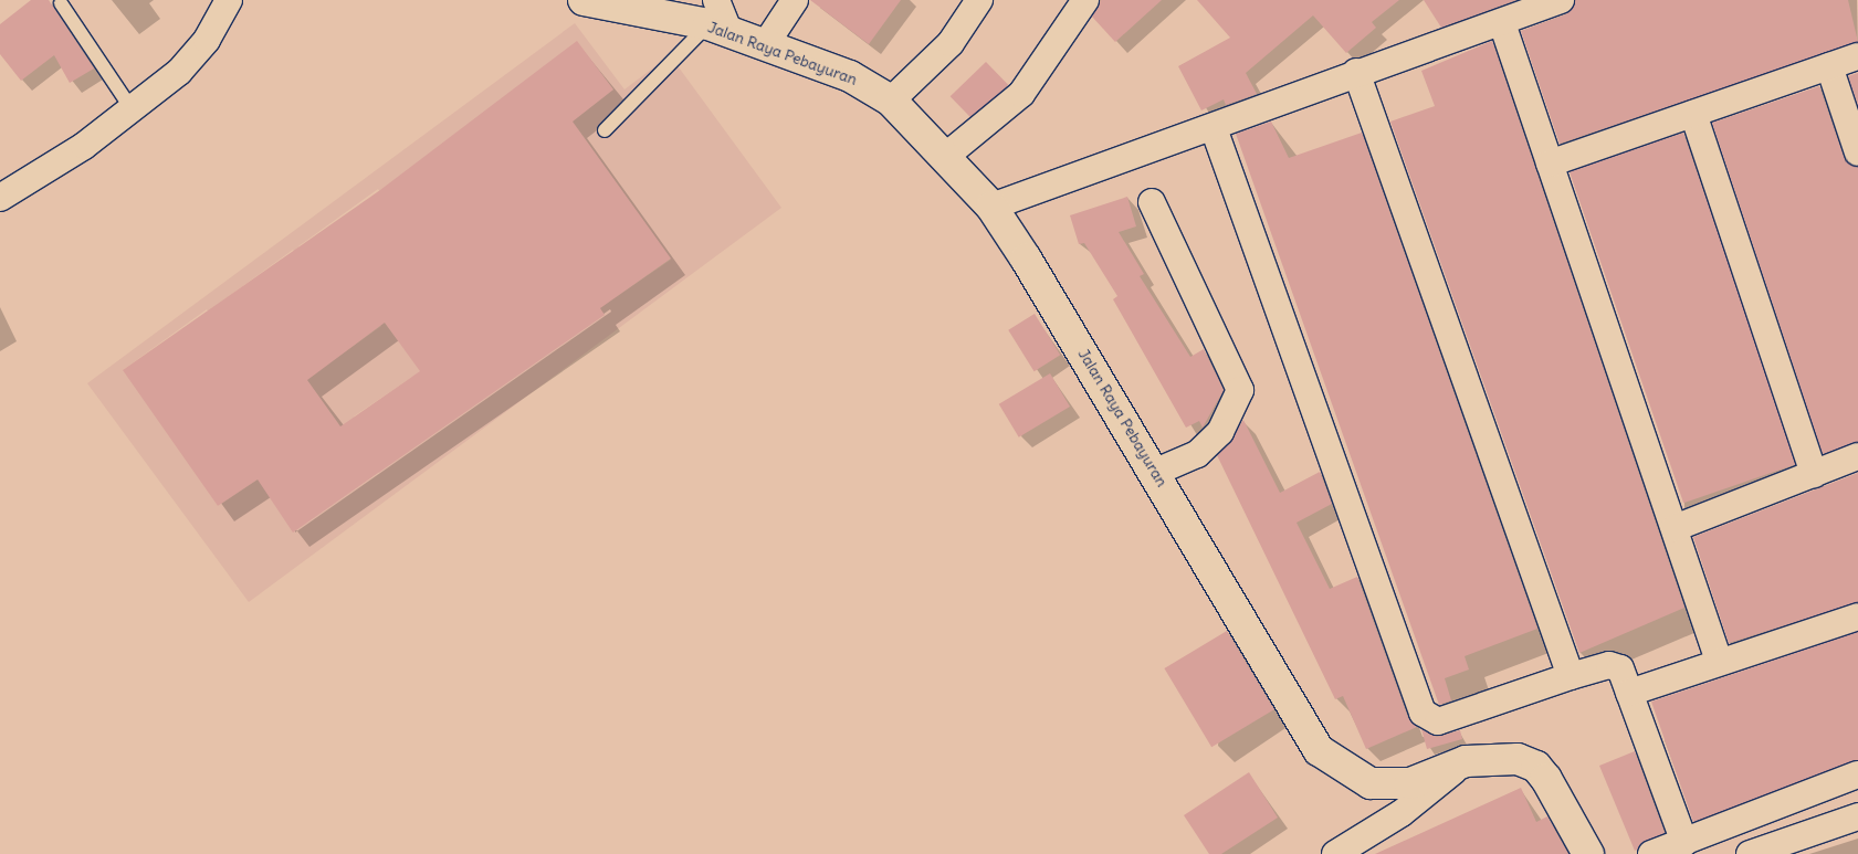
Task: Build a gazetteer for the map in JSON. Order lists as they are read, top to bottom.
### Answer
{
  "streets": {
    "main road": ["Jalan Raya Pebayuran"]
  }
}
